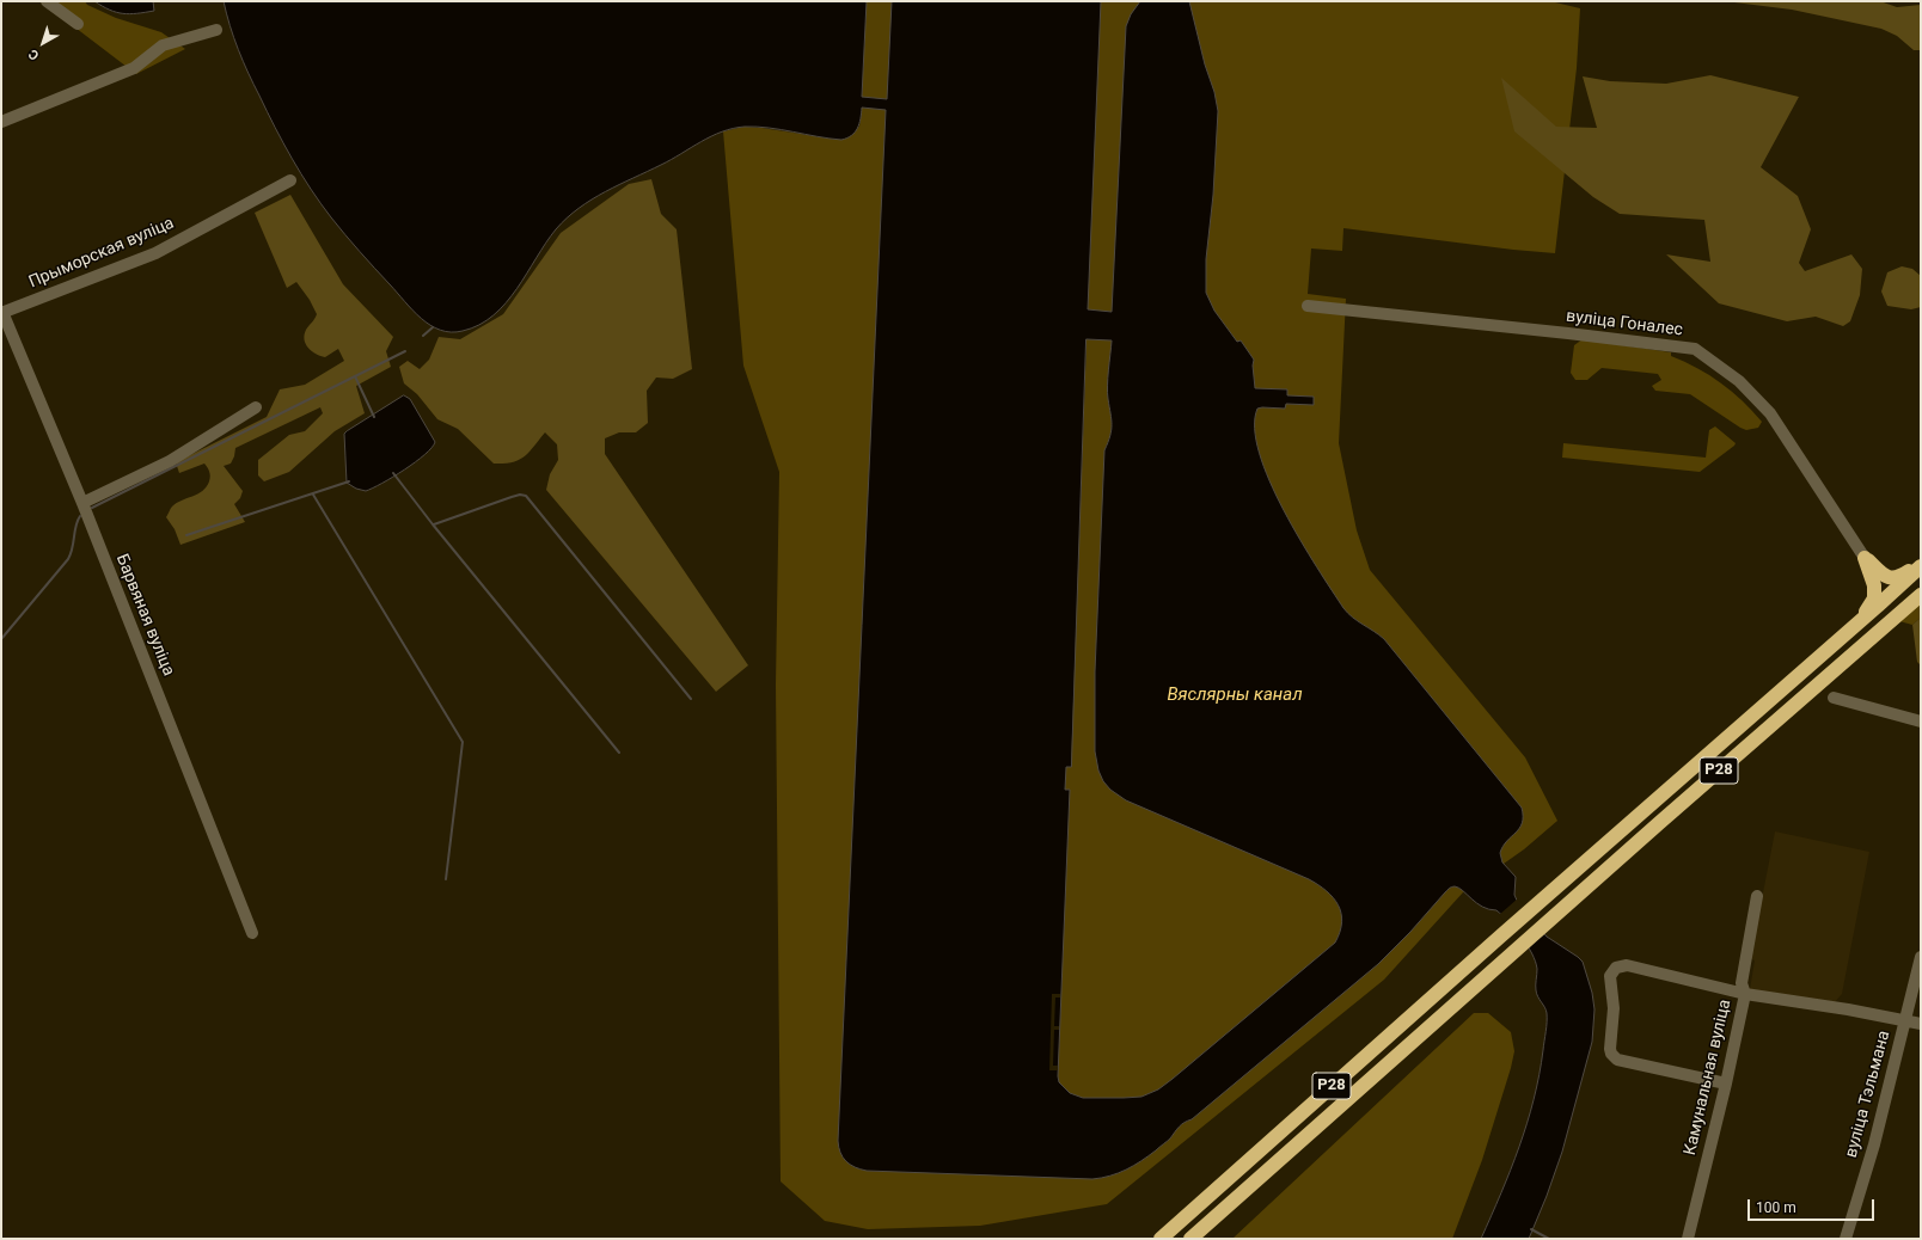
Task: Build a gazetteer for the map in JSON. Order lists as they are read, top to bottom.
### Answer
{
  "streets": {
    "highway": ["Р28"],
    "street": [
      "Прыморская вуліца",
      "вуліца Гоналес",
      "Барвяная вуліца",
      "Камунальная вуліца",
      "вуліца Тэльмана"
    ]
  },
  "crossings": [
    ["Прыморская вуліца", "Барвяная вуліца"]
  ],
  "water": ["Вяслярны канал"],
  "scale_bar": "100 m",
  "north": "bottom left"
}
